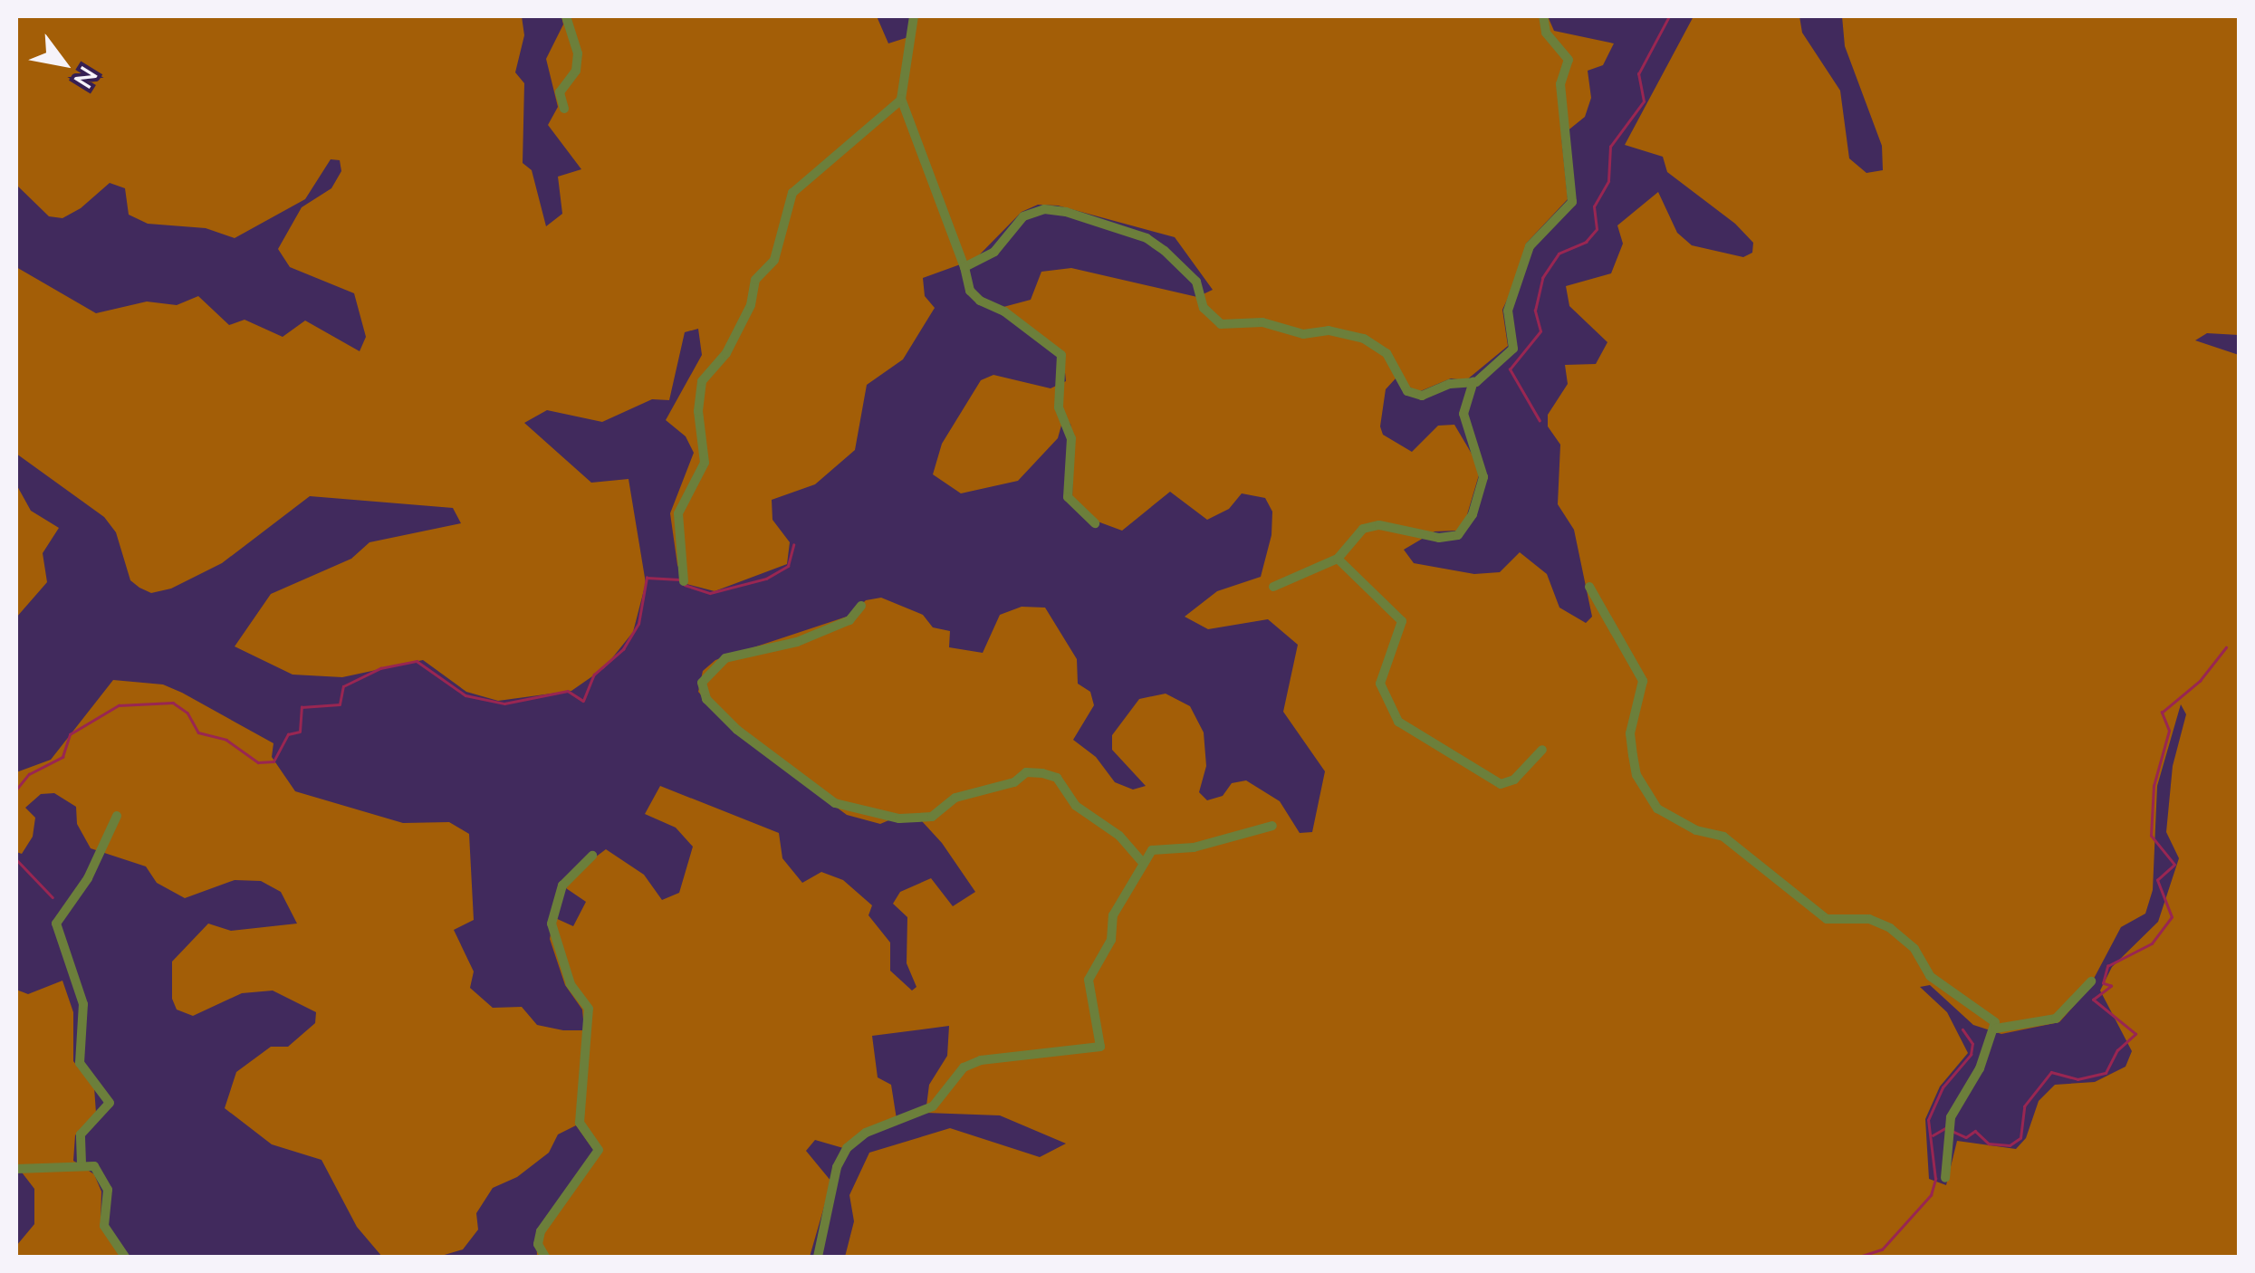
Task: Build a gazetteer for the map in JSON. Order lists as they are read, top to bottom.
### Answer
{
  "north": "bottom right"
}
